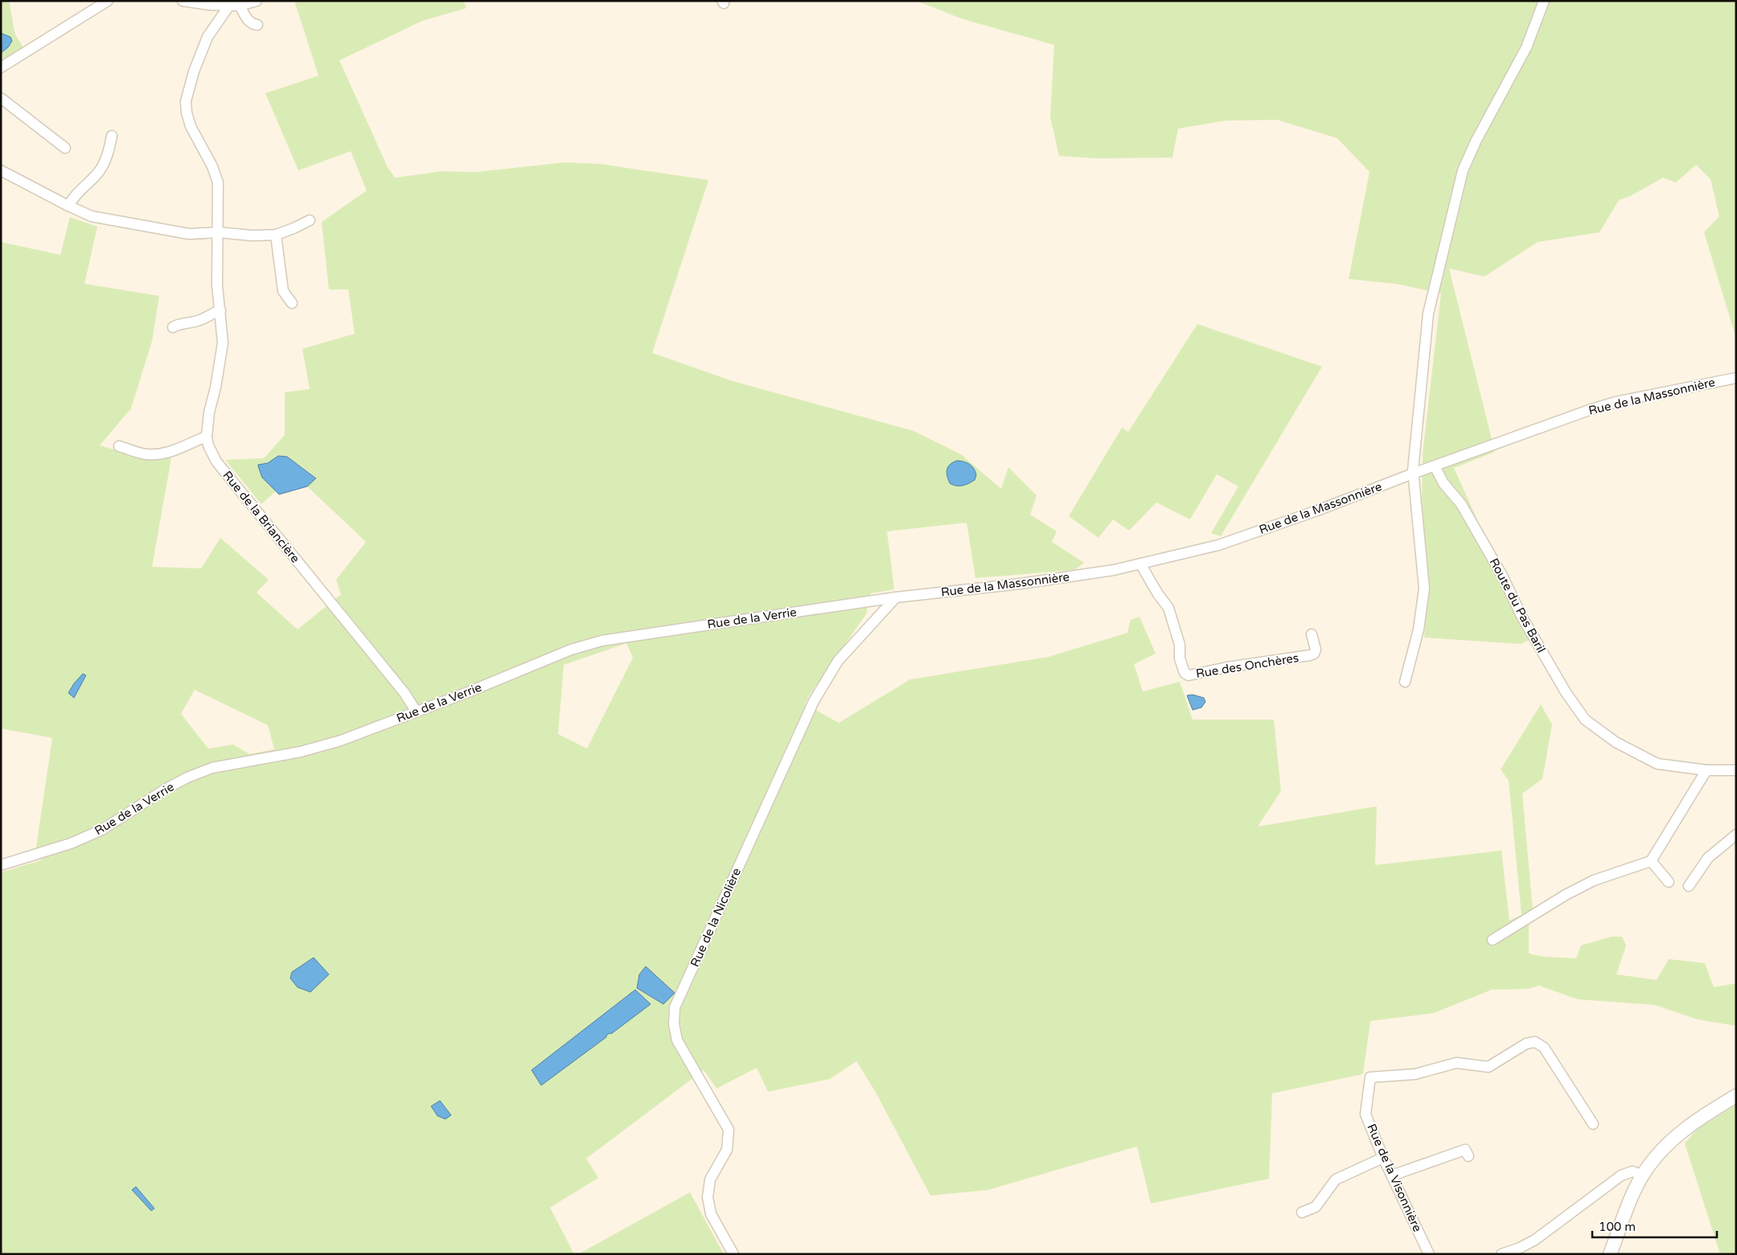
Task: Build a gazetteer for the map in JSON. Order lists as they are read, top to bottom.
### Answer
{
  "streets": {
    "street": [
      "Rue de la Massonnière",
      "Rue de la Briancière",
      "Route du Pas Baril",
      "Rue de la Verrie",
      "Rue des Onchères",
      "Rue de la Nicolière",
      "Rue de la Visonnière"
    ]
  },
  "crossings": [
    ["Rue de la Massonnière", "Route du Pas Baril"],
    ["Rue de la Massonnière", "Rue de la Verrie"],
    ["Rue de la Massonnière", "Rue des Onchères"],
    ["Rue de la Massonnière", "Rue de la Nicolière"],
    ["Rue de la Briancière", "Rue de la Verrie"],
    ["Rue de la Verrie", "Rue de la Nicolière"]
  ],
  "scale_bar": "100 m"
}
